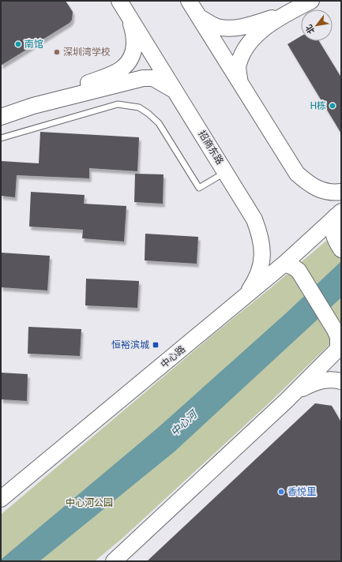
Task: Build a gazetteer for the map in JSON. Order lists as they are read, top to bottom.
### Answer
{
  "streets": {
    "street": ["招商东路", "中心路"]
  },
  "crossings": [
    ["招商东路", "中心路"]
  ],
  "water": ["中心河"],
  "parks": ["中心河公园"],
  "places": {
    "other": [
      "南馆",
      "深圳湾学校",
      "H栋",
      "香悦里"
    ],
    "transit": ["恒裕滨城"]
  },
  "north": "bottom left"
}
